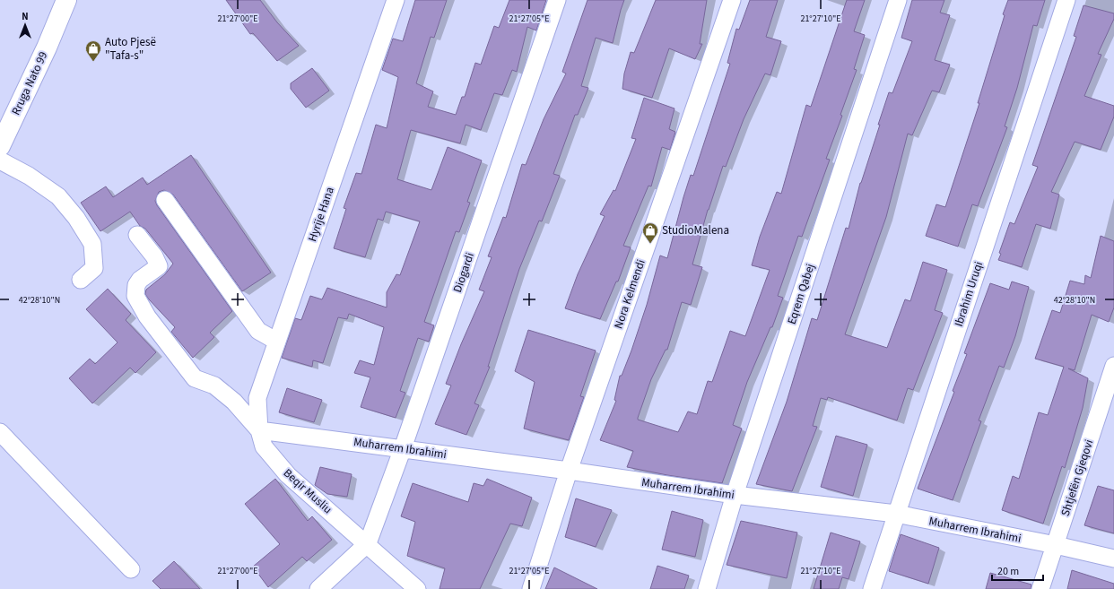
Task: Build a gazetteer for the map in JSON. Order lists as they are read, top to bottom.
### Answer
{
  "streets": {
    "street": [
      "Rruga Nato 99",
      "Hyrije Hana",
      "Diogardi",
      "Nora Kelmendi",
      "Eqrem Qabej",
      "Ibrahim Uruqi",
      "Muharrem Ibrahimi",
      "Shtjefën Gjeqovi",
      "Beqir Musliu"
    ]
  },
  "crossings": [
    ["Hyrije Hana", "Muharrem Ibrahimi"],
    ["Hyrije Hana", "Beqir Musliu"],
    ["Diogardi", "Muharrem Ibrahimi"],
    ["Diogardi", "Beqir Musliu"],
    ["Nora Kelmendi", "Muharrem Ibrahimi"],
    ["Eqrem Qabej", "Muharrem Ibrahimi"],
    ["Ibrahim Uruqi", "Muharrem Ibrahimi"],
    ["Muharrem Ibrahimi", "Shtjefën Gjeqovi"],
    ["Muharrem Ibrahimi", "Beqir Musliu"]
  ],
  "places": {
    "shop": ["Auto Pjesë \"Tafa-s\"", "StudioMalena"]
  },
  "scale_bar": "20 m",
  "north": "top",
  "coordinates": [
    "21°27'00\"E",
    "21°27'05\"E",
    "21°27'10\"E",
    "42°28'10\"N"
  ]
}
